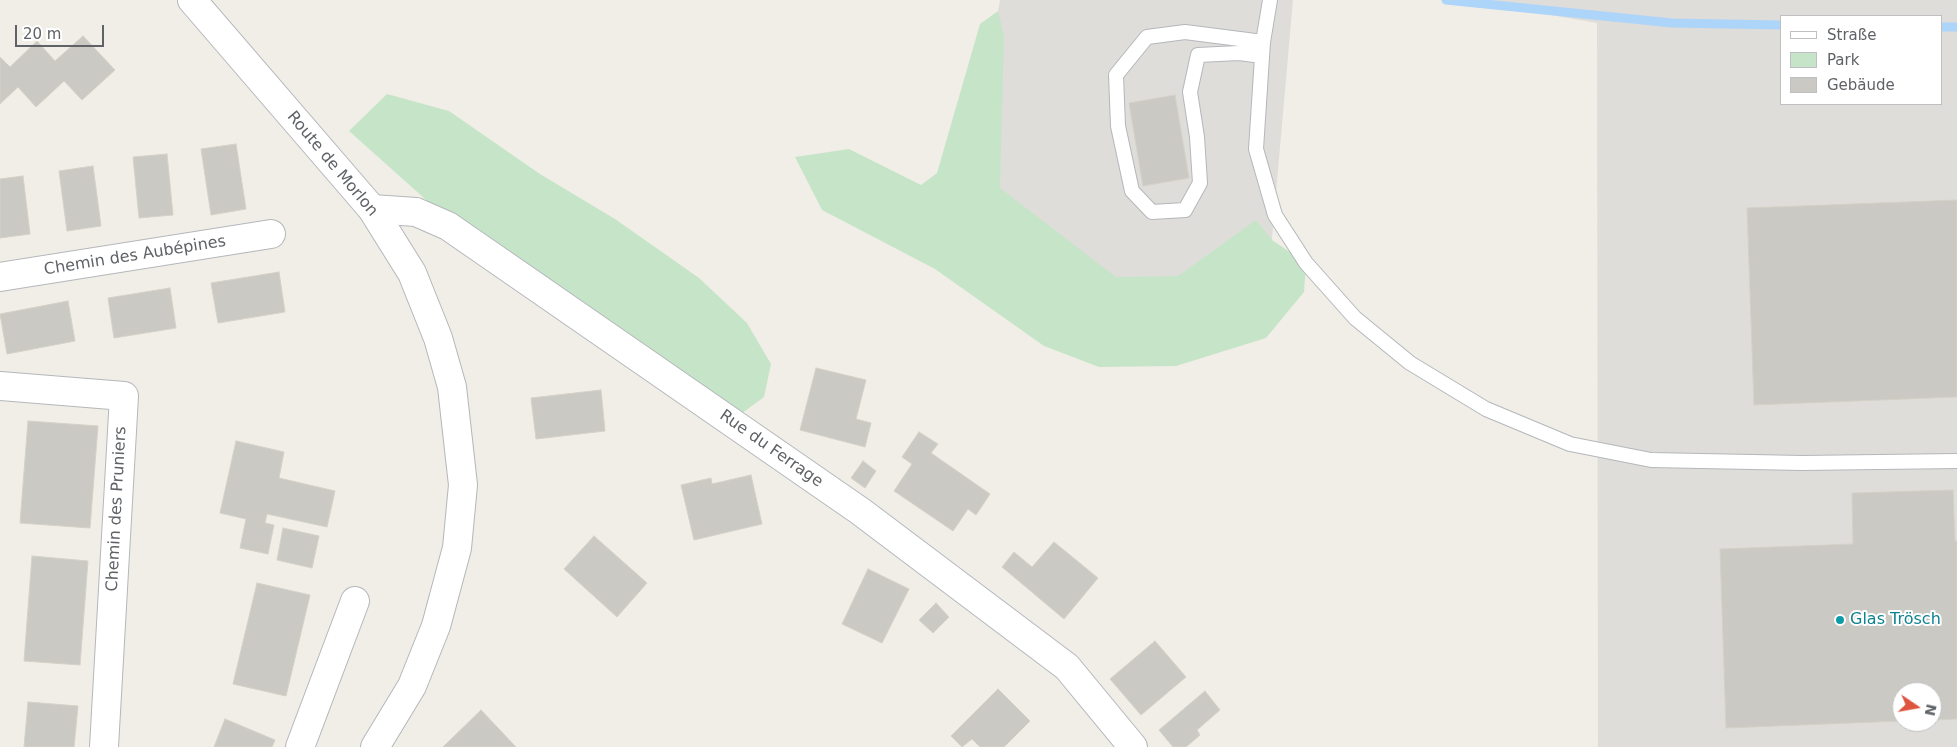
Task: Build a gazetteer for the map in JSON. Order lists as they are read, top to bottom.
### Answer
{
  "streets": {
    "street": [
      "Route de Morlon",
      "Chemin des Aubépines",
      "Rue du Ferrage",
      "Chemin des Pruniers"
    ]
  },
  "crossings": [
    ["Route de Morlon", "Rue du Ferrage"]
  ],
  "places": ["Glas Trösch"],
  "legend": ["Straße", "Park", "Gebäude"],
  "scale_bar": "20 m",
  "north": "right"
}
